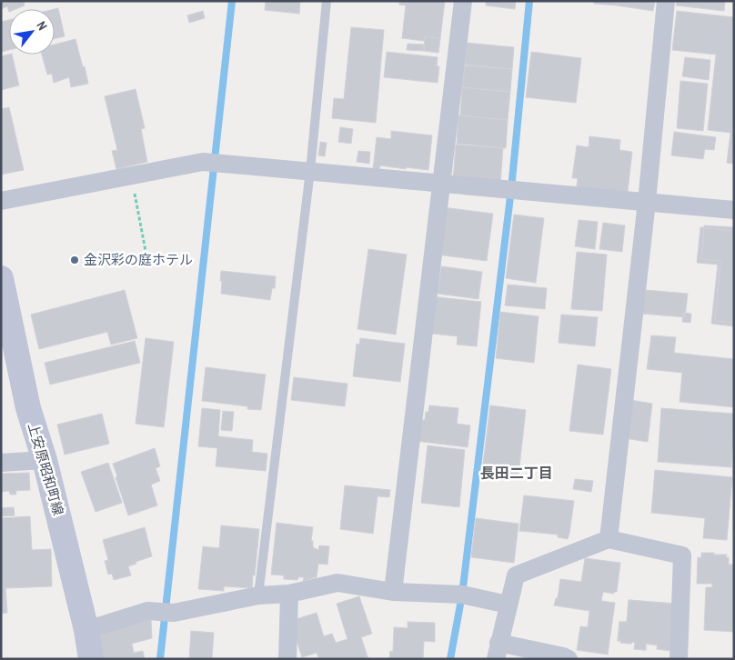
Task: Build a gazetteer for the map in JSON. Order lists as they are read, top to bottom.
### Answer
{
  "streets": {
    "main road": ["上安原昭和町線"]
  },
  "districts": ["長田二丁目"],
  "places": ["金沢彩の庭ホテル"],
  "north": "top right"
}
